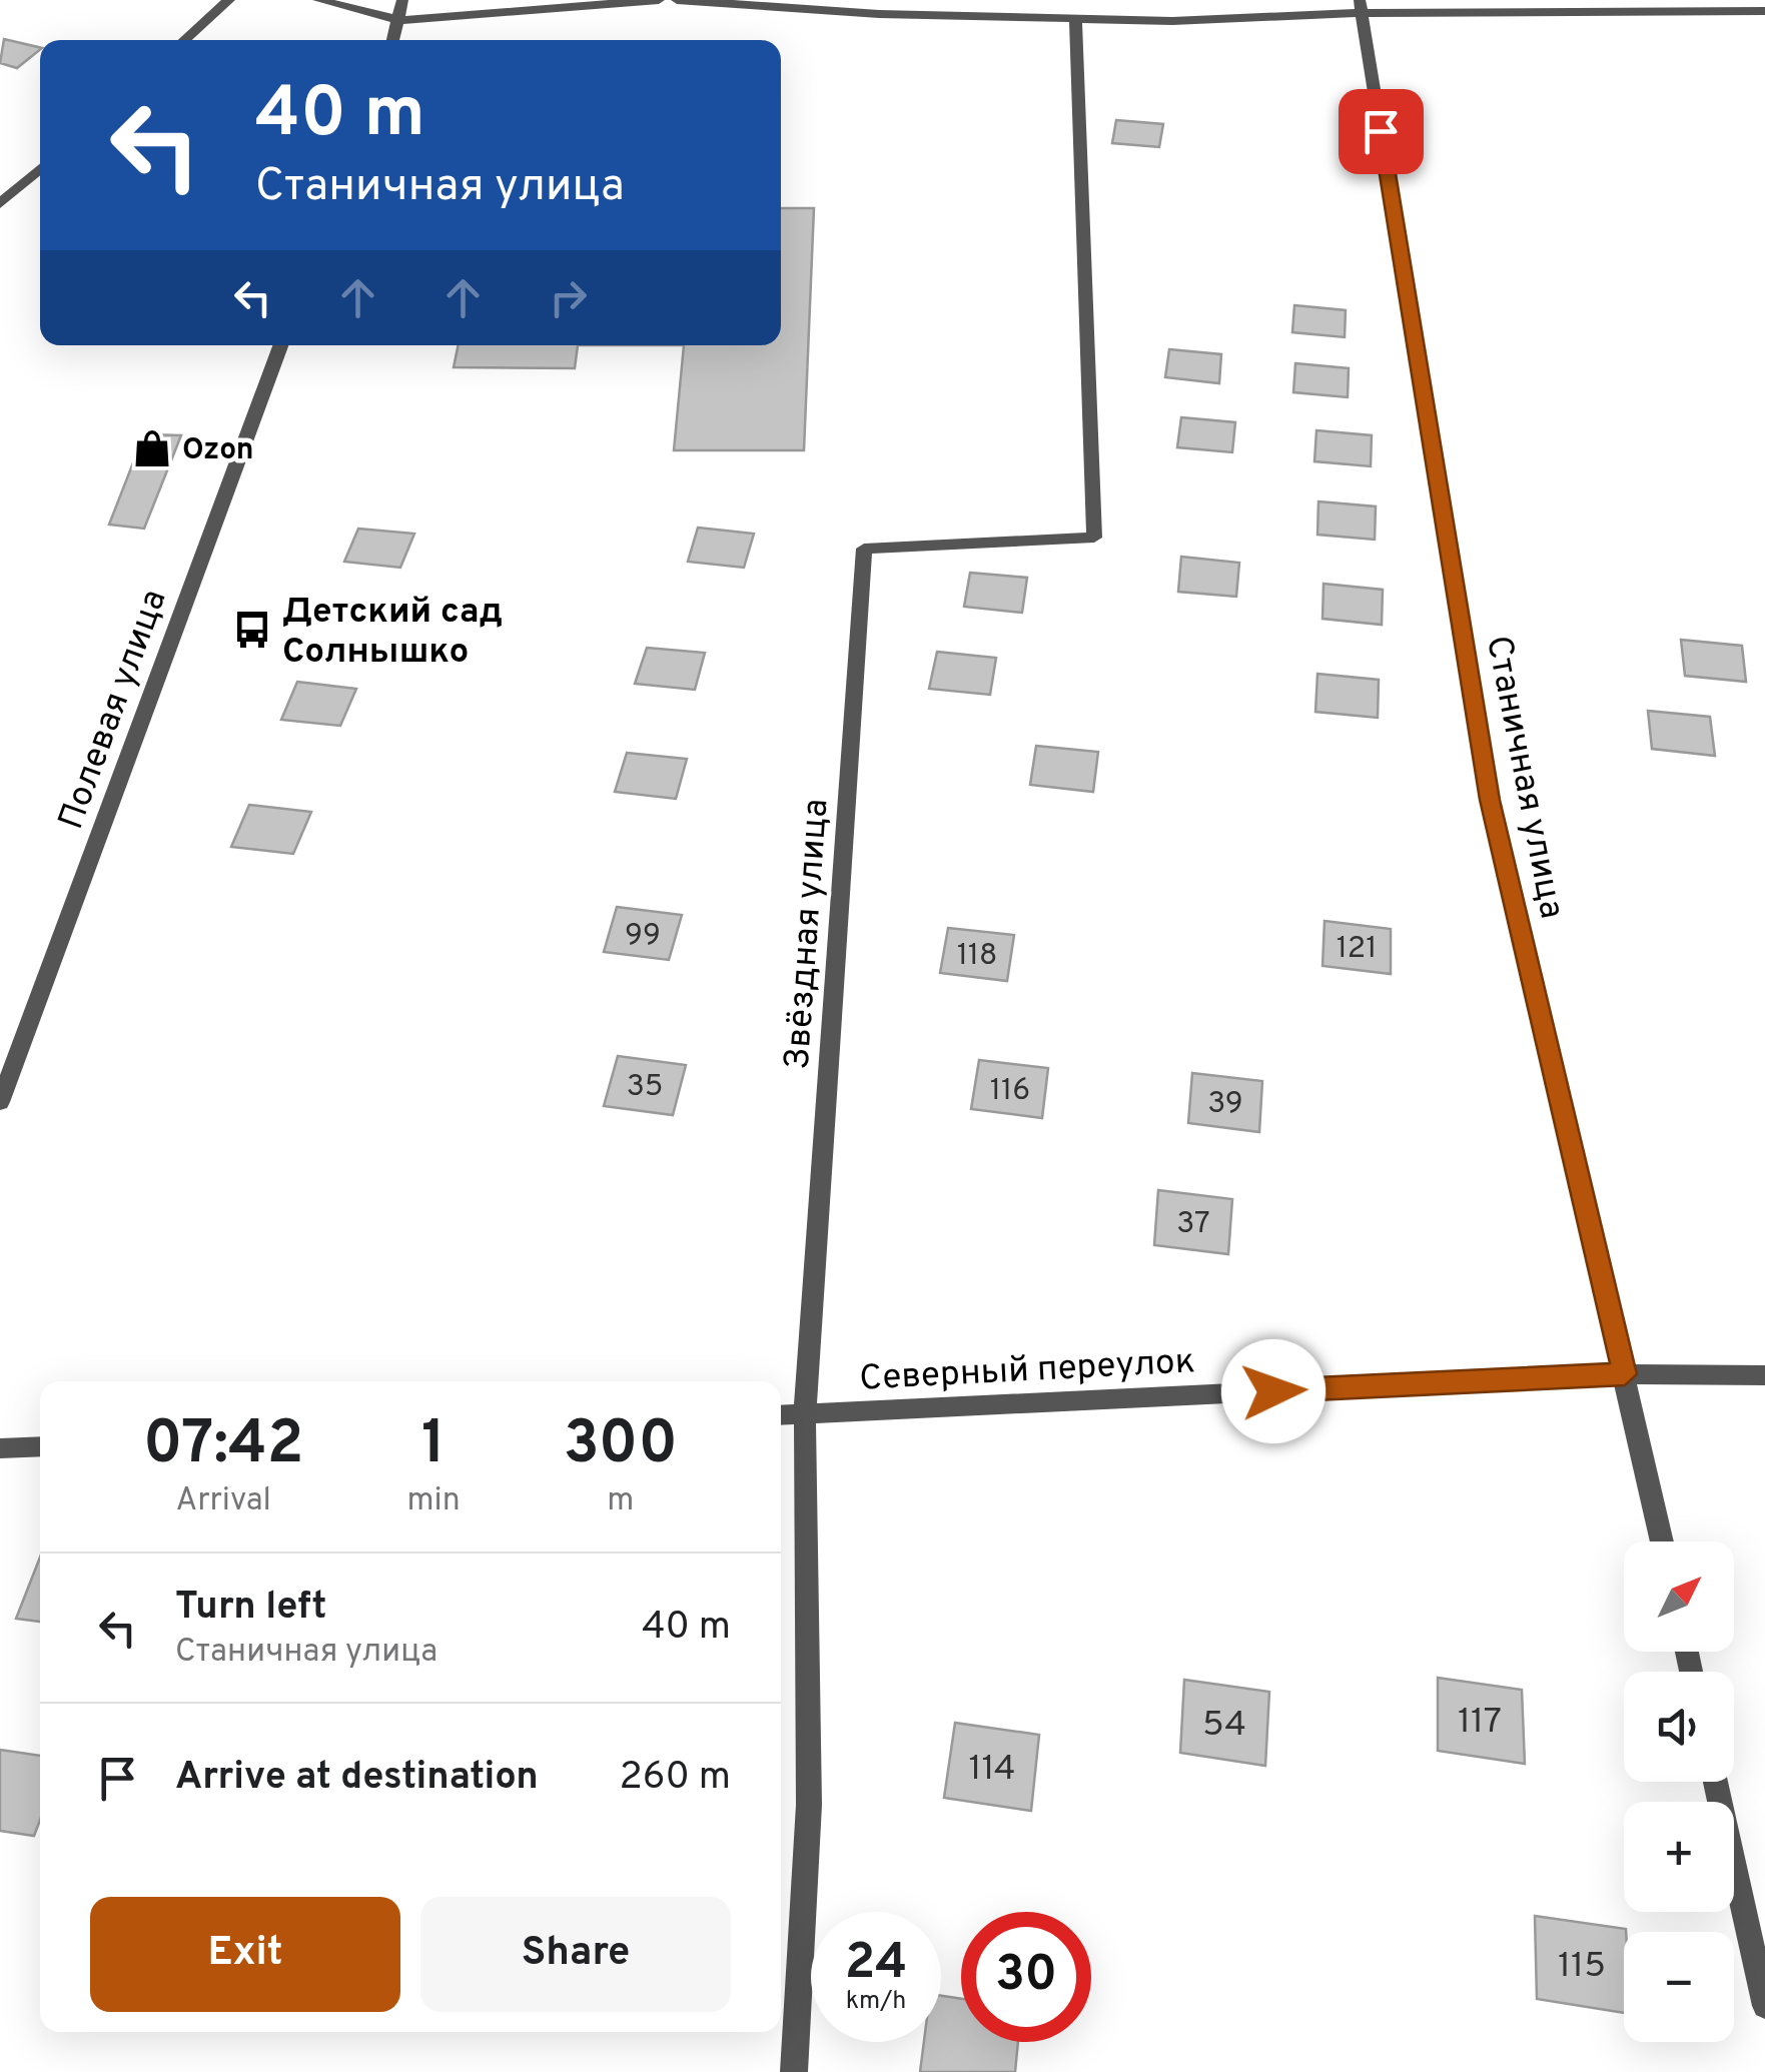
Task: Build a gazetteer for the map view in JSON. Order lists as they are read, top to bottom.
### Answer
{
  "streets": {
    "street": [
      "Полевая улица",
      "Станичная улица",
      "Звёздная улица",
      "Северный переулок"
    ]
  },
  "crossings": [
    ["Станичная улица", "Северный переулок"],
    ["Звёздная улица", "Северный переулок"]
  ],
  "places": {
    "shop": ["Ozon"],
    "bus stop": ["Детский сад Солнышко"]
  },
  "house_numbers": [
    "99",
    "121",
    "118",
    "35",
    "116",
    "39",
    "37",
    "117",
    "54",
    "114",
    "115"
  ],
  "north": "top right",
  "page": {
    "turn": ["40 m", "Станичная улица"],
    "eta": [
      "07:42",
      "Arrival",
      "1",
      "min",
      "300",
      "m"
    ],
    "map_buttons": ["+", "−"],
    "list": [
      {
        "name": "Turn left",
        "note": "Станичная улица",
        "value": "40 m"
      },
      {
        "name": "Arrive at destination",
        "value": "260 m"
      }
    ],
    "buttons": ["Exit", "Share"],
    "speed": "24 km/h",
    "limit": "30"
  }
}
